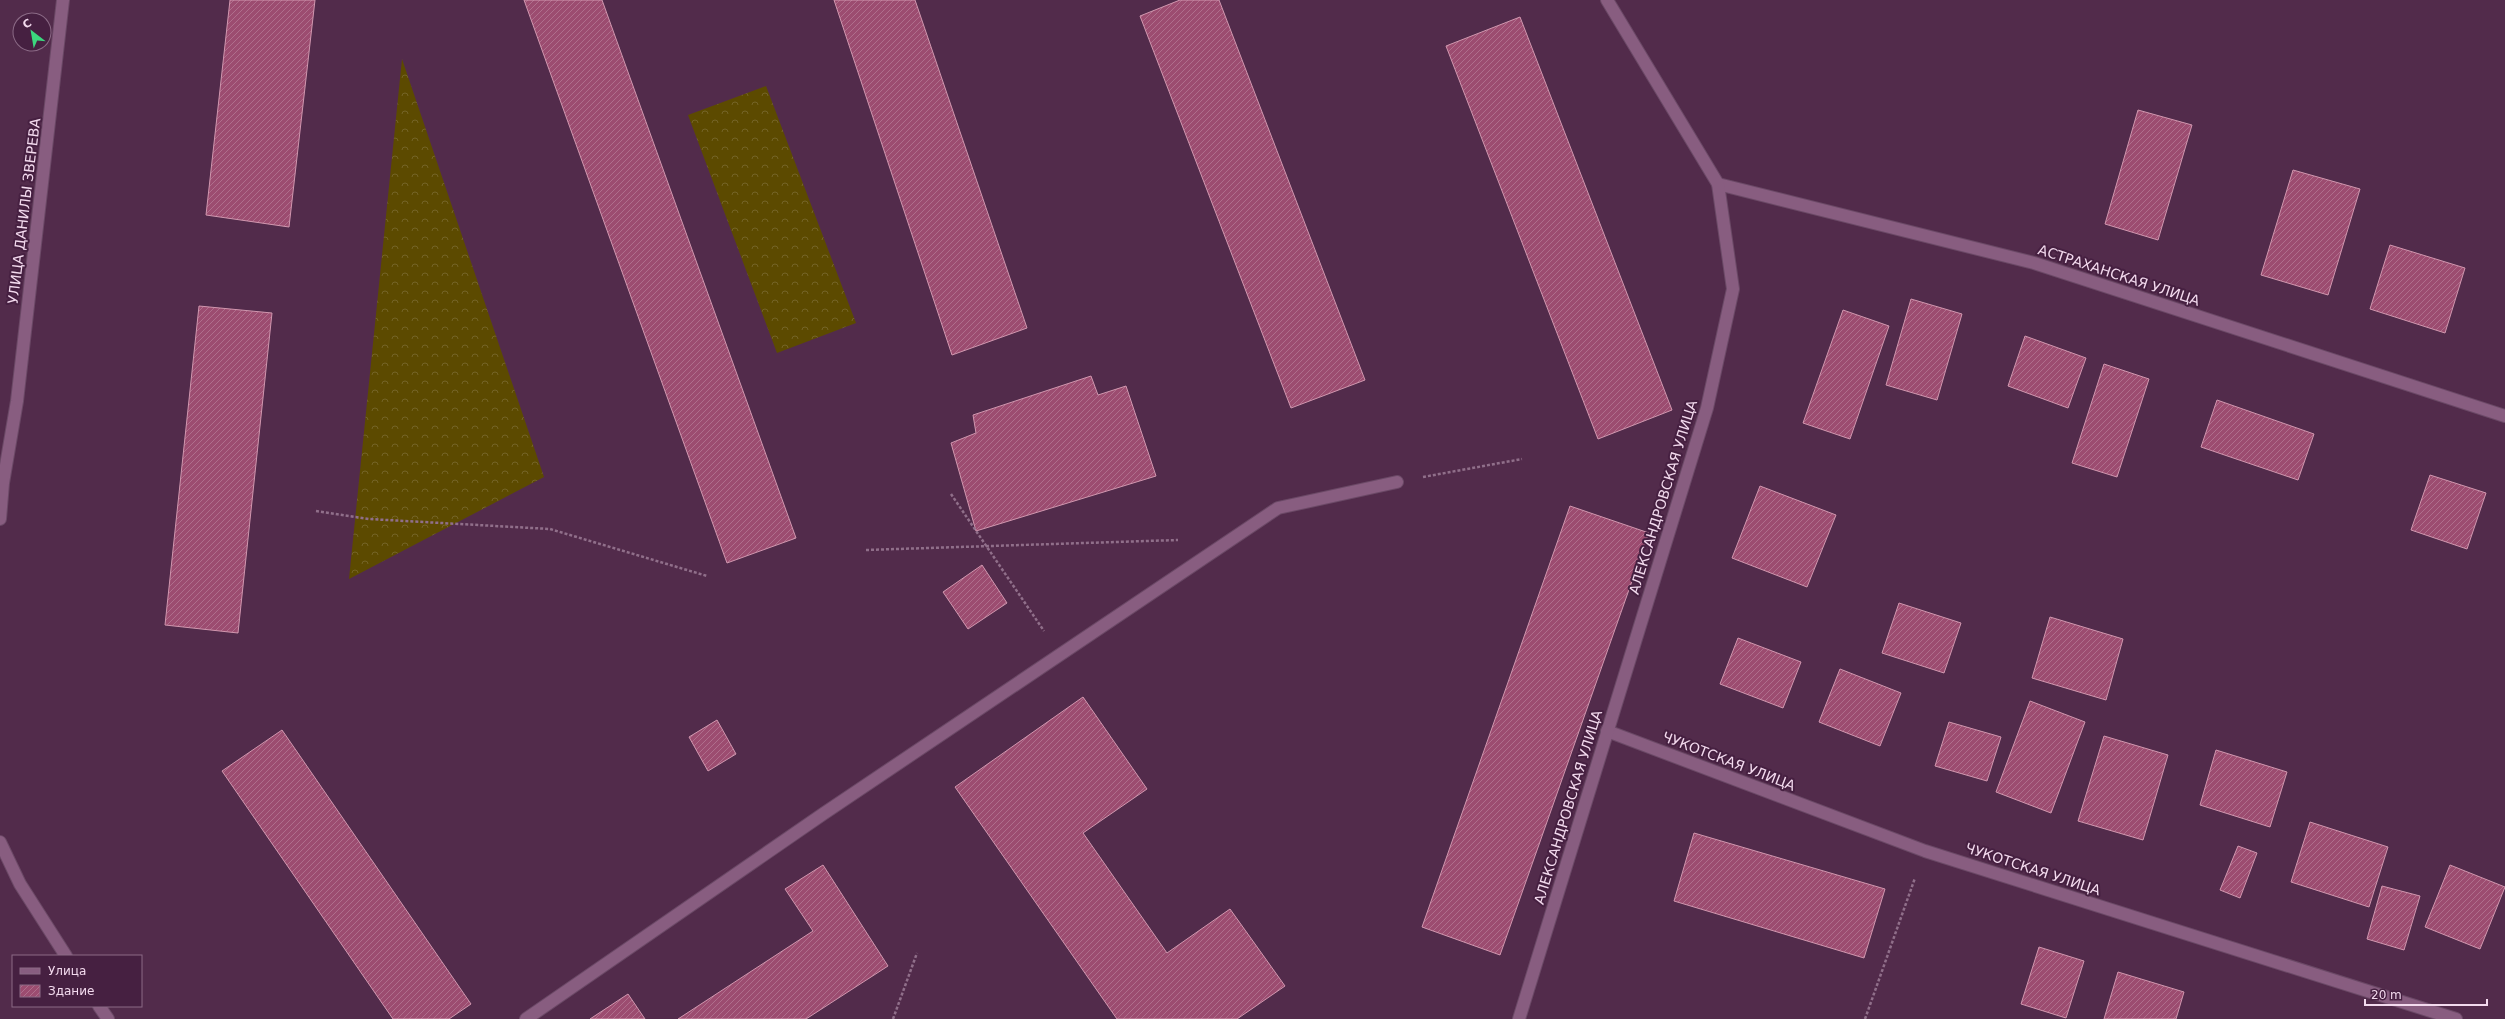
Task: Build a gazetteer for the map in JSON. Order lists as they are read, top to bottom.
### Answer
{
  "streets": {
    "street": [
      "УЛИЦА ДАНИЛЫ ЗВЕРЕВА",
      "АСТРАХАНСКАЯ УЛИЦА",
      "АЛЕКСАНДРОВСКАЯ УЛИЦА",
      "ЧУКОТСКАЯ УЛИЦА"
    ]
  },
  "crossings": [
    ["АСТРАХАНСКАЯ УЛИЦА", "АЛЕКСАНДРОВСКАЯ УЛИЦА"],
    ["АЛЕКСАНДРОВСКАЯ УЛИЦА", "ЧУКОТСКАЯ УЛИЦА"]
  ],
  "legend": ["Улица", "Здание"],
  "scale_bar": "20 m",
  "north": "top left"
}
